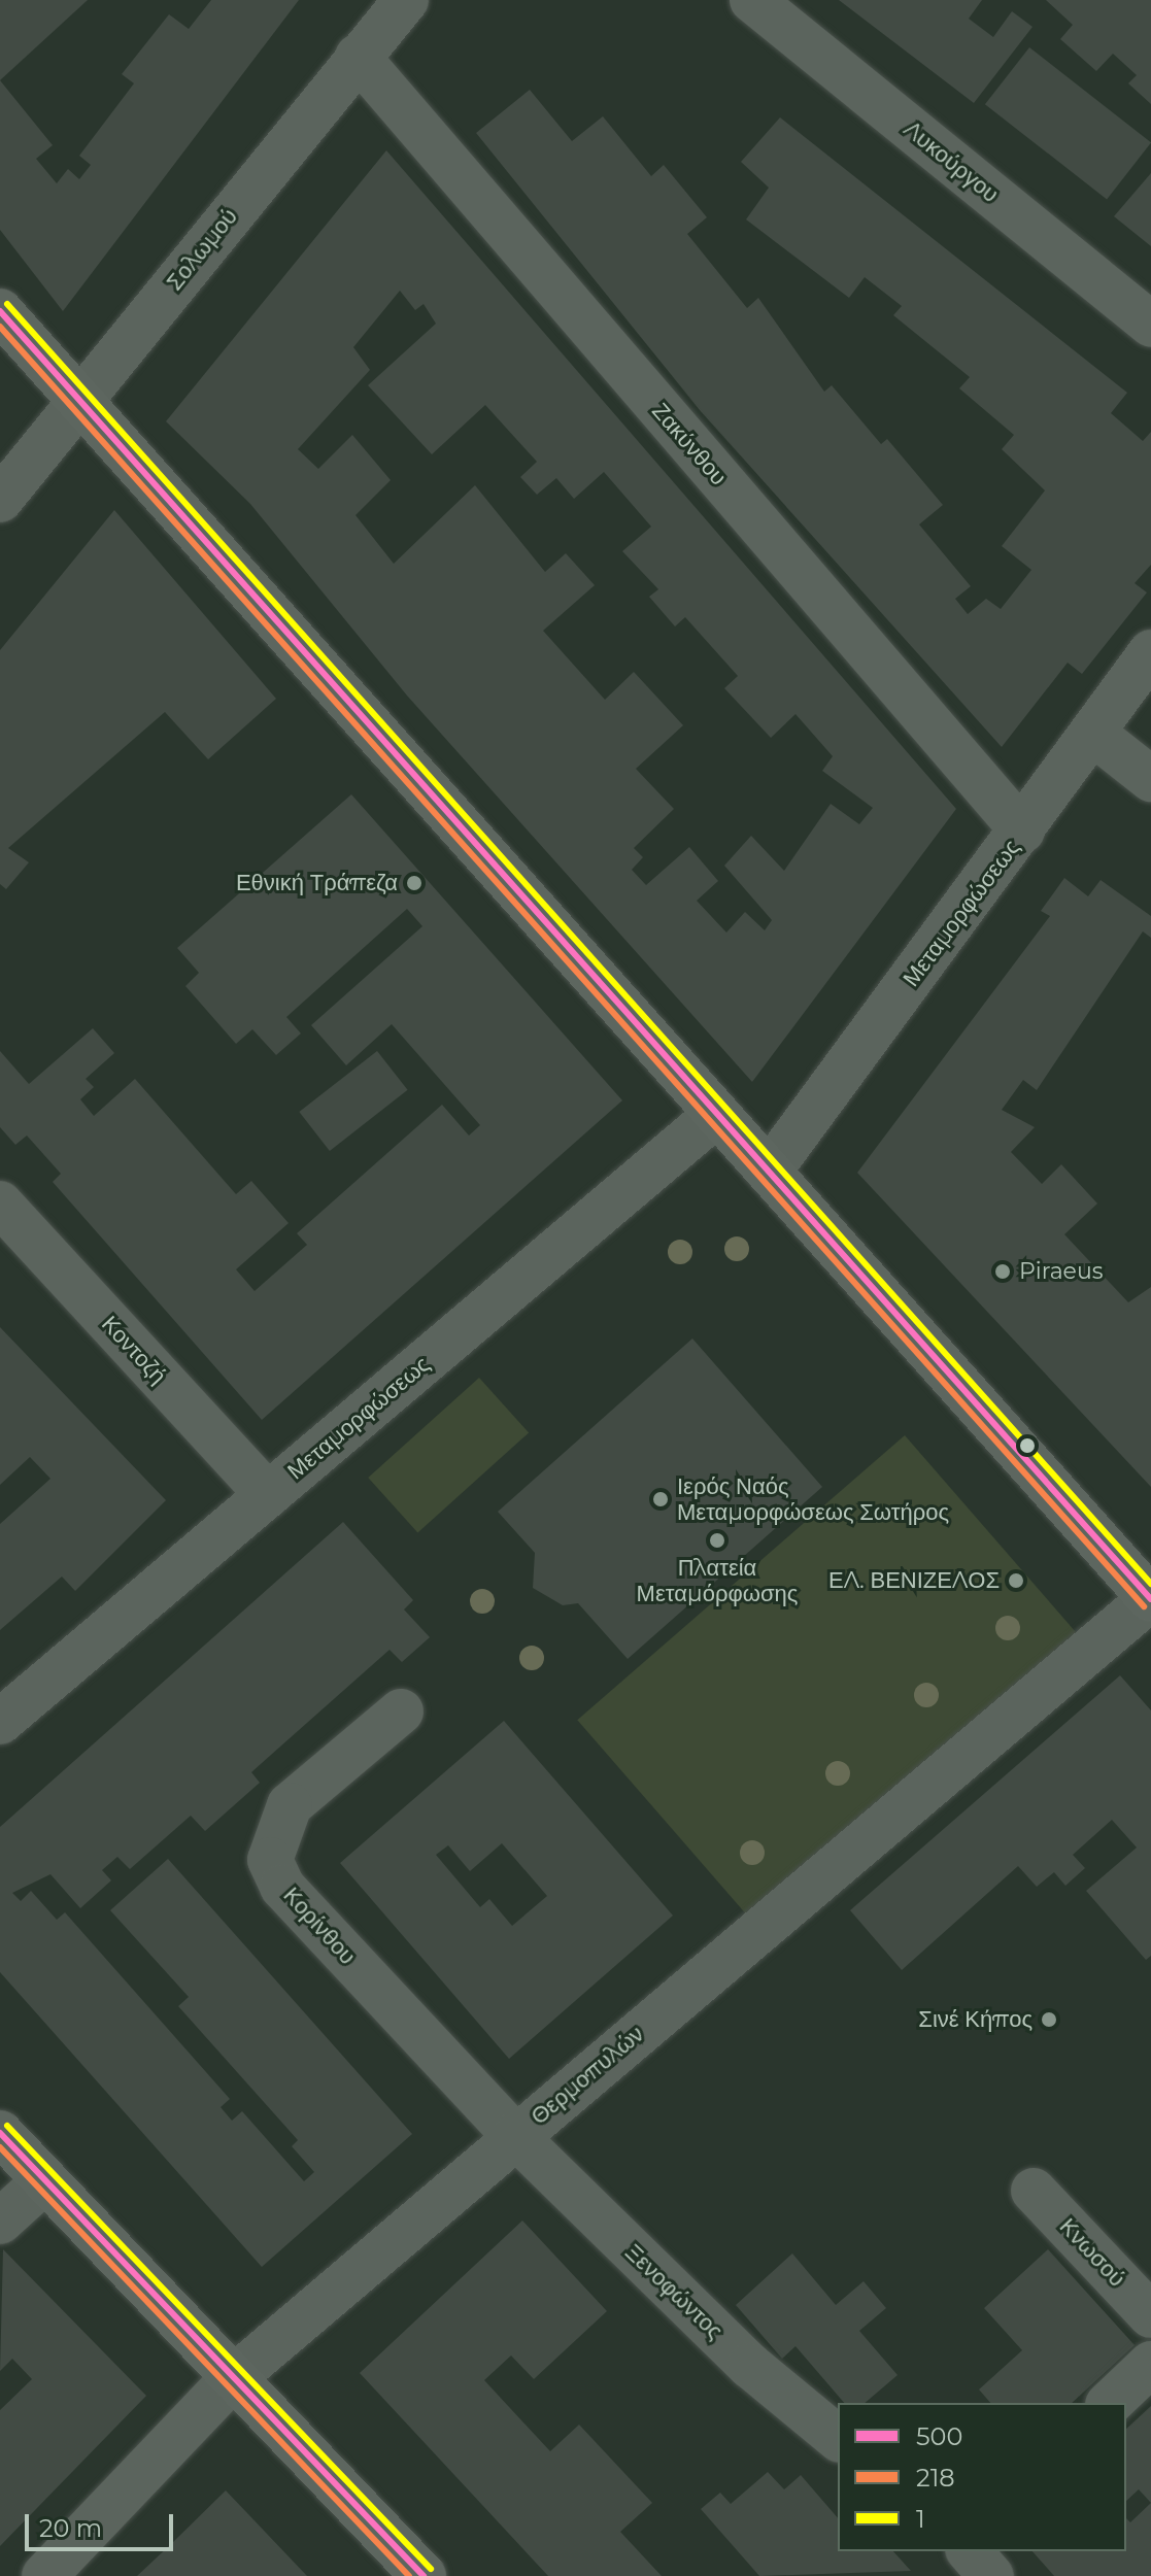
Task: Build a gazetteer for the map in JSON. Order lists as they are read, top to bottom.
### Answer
{
  "streets": {
    "street": [
      "Λυκούργου",
      "Σολωμού",
      "Ζακύνθου",
      "Μεταμορφώσεως",
      "Κοντοζή",
      "Κορίνθου",
      "Θερμοπυλών",
      "Κνωσού",
      "Ξενοφώντος"
    ]
  },
  "crossings": [
    ["Σολωμού", "Ζακύνθου"],
    ["Ζακύνθου", "Μεταμορφώσεως"],
    ["Μεταμορφώσεως", "Κοντοζή"],
    ["Κορίνθου", "Θερμοπυλών"],
    ["Κορίνθου", "Ξενοφώντος"],
    ["Θερμοπυλών", "Ξενοφώντος"]
  ],
  "places": [
    "Εθνική Τράπεζα",
    "Piraeus",
    "Ιερός Ναός Μεταμορφώσεως Σωτήρος",
    "Πλατεία Μεταμόρφωσης",
    "ΕΛ. ΒΕΝΙΖΕΛΟΣ",
    "Σινέ Κήπος"
  ],
  "lines": ["transit line 1", "transit line 500", "transit line 218"],
  "legend": ["500", "218", "1"],
  "scale_bar": "20 m"
}
